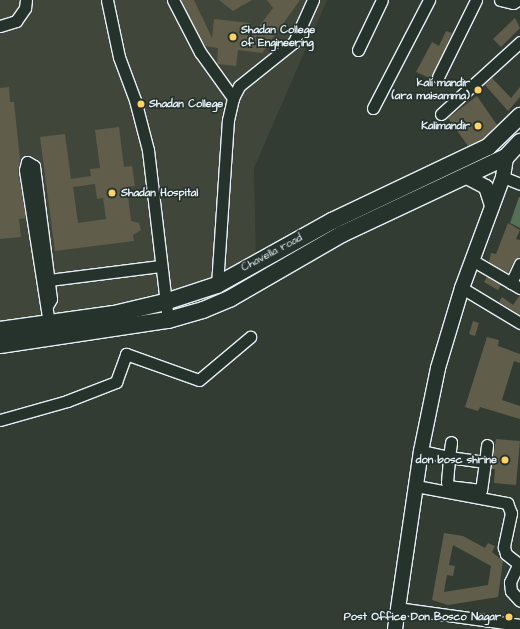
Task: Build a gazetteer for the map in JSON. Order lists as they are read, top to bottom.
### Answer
{
  "streets": {
    "highway": ["Chavella road"]
  },
  "places": [
    "Shadan College of Engineering",
    "kali mandir (ara maisamma)",
    "Shadan College",
    "Kalimandir",
    "Shadan Hospital",
    "don bosc shrine",
    "Post Office Don Bosco Nagar"
  ]
}
